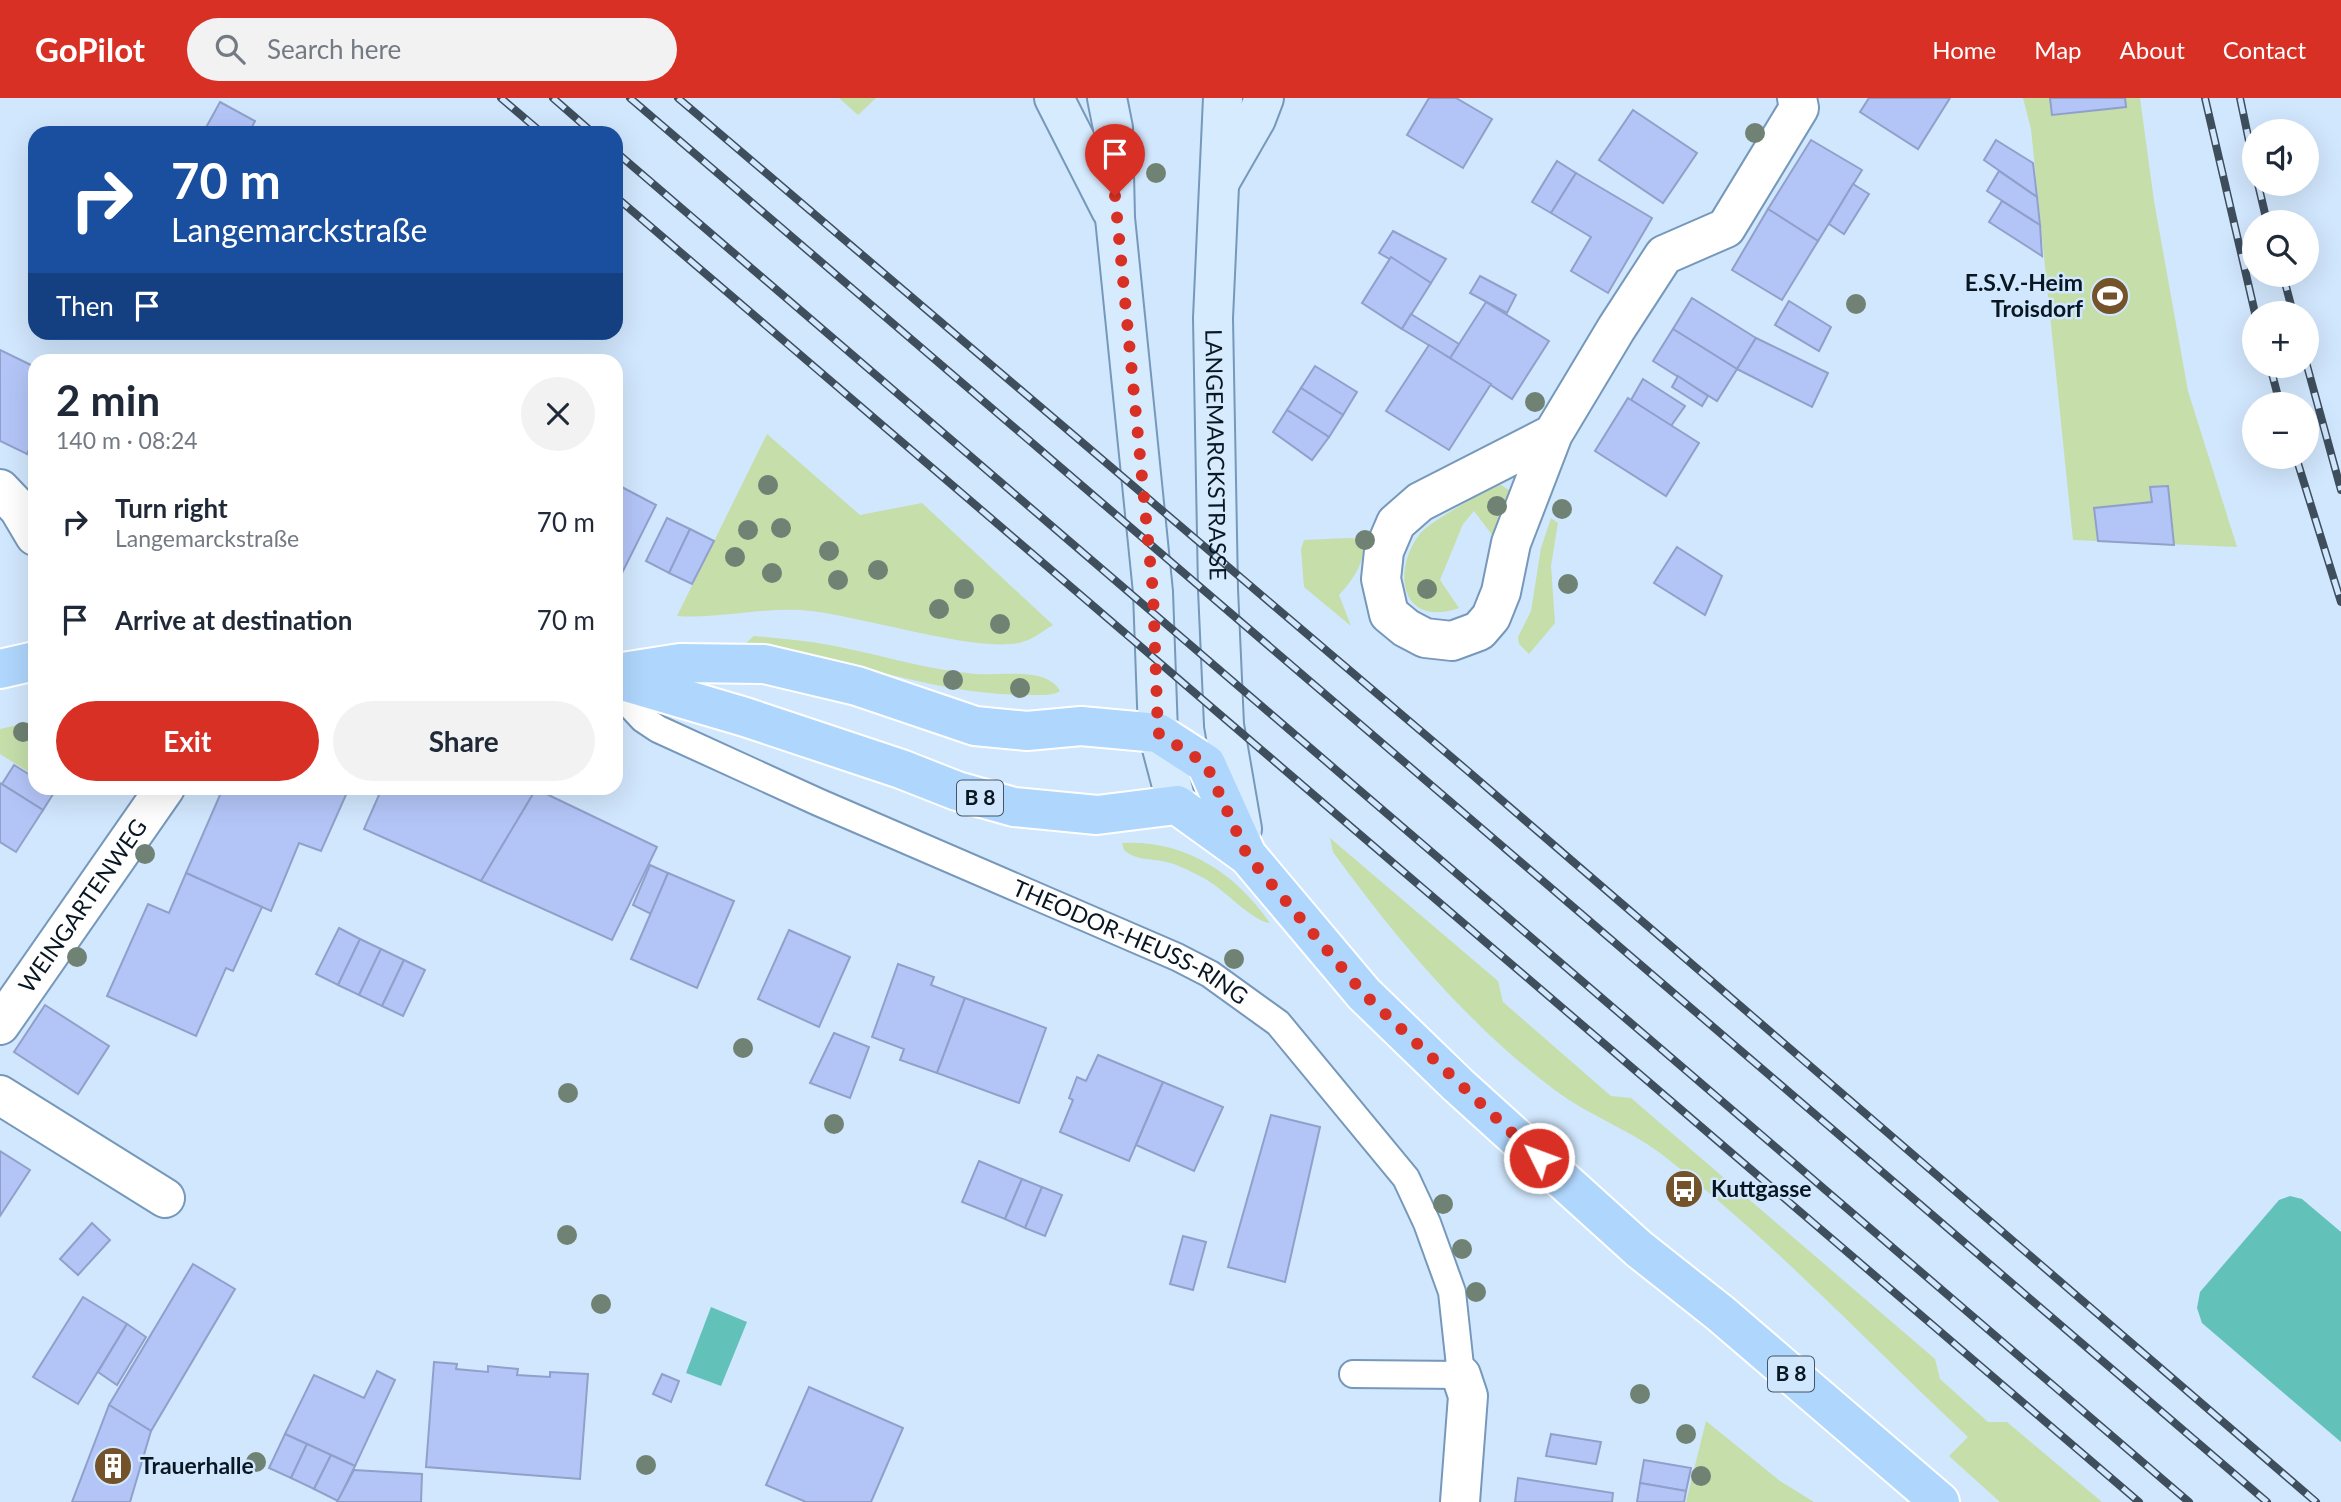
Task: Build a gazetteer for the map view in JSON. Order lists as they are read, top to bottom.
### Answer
{
  "streets": {
    "main road": ["LANGEMARCKSTRASSE", "B 8"],
    "street": ["WEINGARTENWEG"],
    "lane": ["THEODOR-HEUSS-RING"]
  },
  "crossings": [
    ["LANGEMARCKSTRASSE", "B 8"]
  ],
  "places": {
    "sports": ["E.S.V.-Heim Troisdorf"],
    "bus stop": ["Kuttgasse"],
    "building": ["Trauerhalle"]
  },
  "page": {
    "header": "GoPilot",
    "search": "Search here",
    "nav": [
      "Home",
      "Map",
      "About",
      "Contact"
    ],
    "map_buttons": ["+", "−"],
    "turn": ["70 m", "Langemarckstraße"],
    "then": "Then",
    "heading": ["2 min", "140 m · 08:24"],
    "list": [
      {
        "name": "Turn right",
        "note": "Langemarckstraße",
        "value": "70 m"
      },
      {
        "name": "Arrive at destination",
        "value": "70 m"
      }
    ],
    "buttons": ["Exit", "Share"]
  }
}
